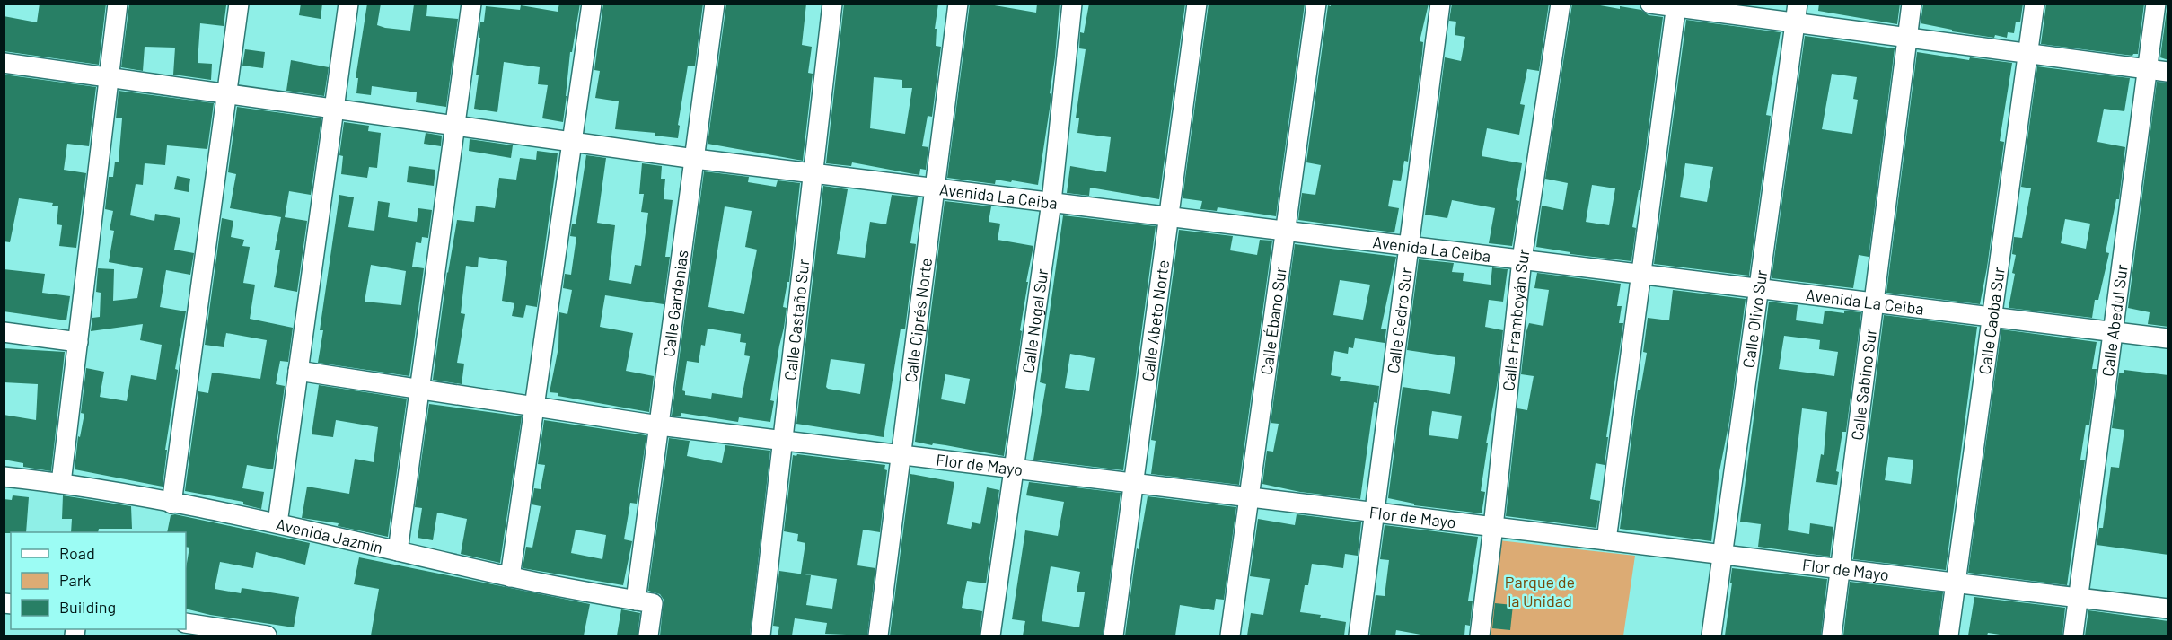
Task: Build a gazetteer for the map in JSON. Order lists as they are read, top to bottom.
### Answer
{
  "streets": {
    "street": [
      "Avenida La Ceiba",
      "Calle Gardenias",
      "Calle Castaño Sur",
      "Calle Ciprés Norte",
      "Calle Abeto Norte",
      "Calle Ébano Sur",
      "Calle Cedro Sur",
      "Calle Framboyán Sur",
      "Calle Olivo Sur",
      "Calle Caoba Sur",
      "Calle Abedul Sur",
      "Calle Nogal Sur",
      "Calle Sabino Sur",
      "Flor de Mayo",
      "Avenida Jazmín"
    ]
  },
  "crossings": [
    ["Avenida La Ceiba", "Calle Gardenias"],
    ["Avenida La Ceiba", "Calle Castaño Sur"],
    ["Avenida La Ceiba", "Calle Ciprés Norte"],
    ["Avenida La Ceiba", "Calle Abeto Norte"],
    ["Avenida La Ceiba", "Calle Ébano Sur"],
    ["Avenida La Ceiba", "Calle Cedro Sur"],
    ["Avenida La Ceiba", "Calle Framboyán Sur"],
    ["Avenida La Ceiba", "Calle Olivo Sur"],
    ["Avenida La Ceiba", "Calle Caoba Sur"],
    ["Avenida La Ceiba", "Calle Abedul Sur"],
    ["Avenida La Ceiba", "Calle Nogal Sur"],
    ["Avenida La Ceiba", "Calle Sabino Sur"],
    ["Calle Gardenias", "Flor de Mayo"],
    ["Calle Gardenias", "Avenida Jazmín"],
    ["Calle Castaño Sur", "Flor de Mayo"],
    ["Calle Ciprés Norte", "Flor de Mayo"],
    ["Calle Abeto Norte", "Flor de Mayo"],
    ["Calle Ébano Sur", "Flor de Mayo"],
    ["Calle Cedro Sur", "Flor de Mayo"],
    ["Calle Framboyán Sur", "Flor de Mayo"],
    ["Calle Olivo Sur", "Flor de Mayo"],
    ["Calle Caoba Sur", "Flor de Mayo"],
    ["Calle Abedul Sur", "Flor de Mayo"],
    ["Calle Nogal Sur", "Flor de Mayo"],
    ["Calle Sabino Sur", "Flor de Mayo"]
  ],
  "parks": ["Parque de la Unidad"],
  "legend": ["Road", "Park", "Building"]
}
